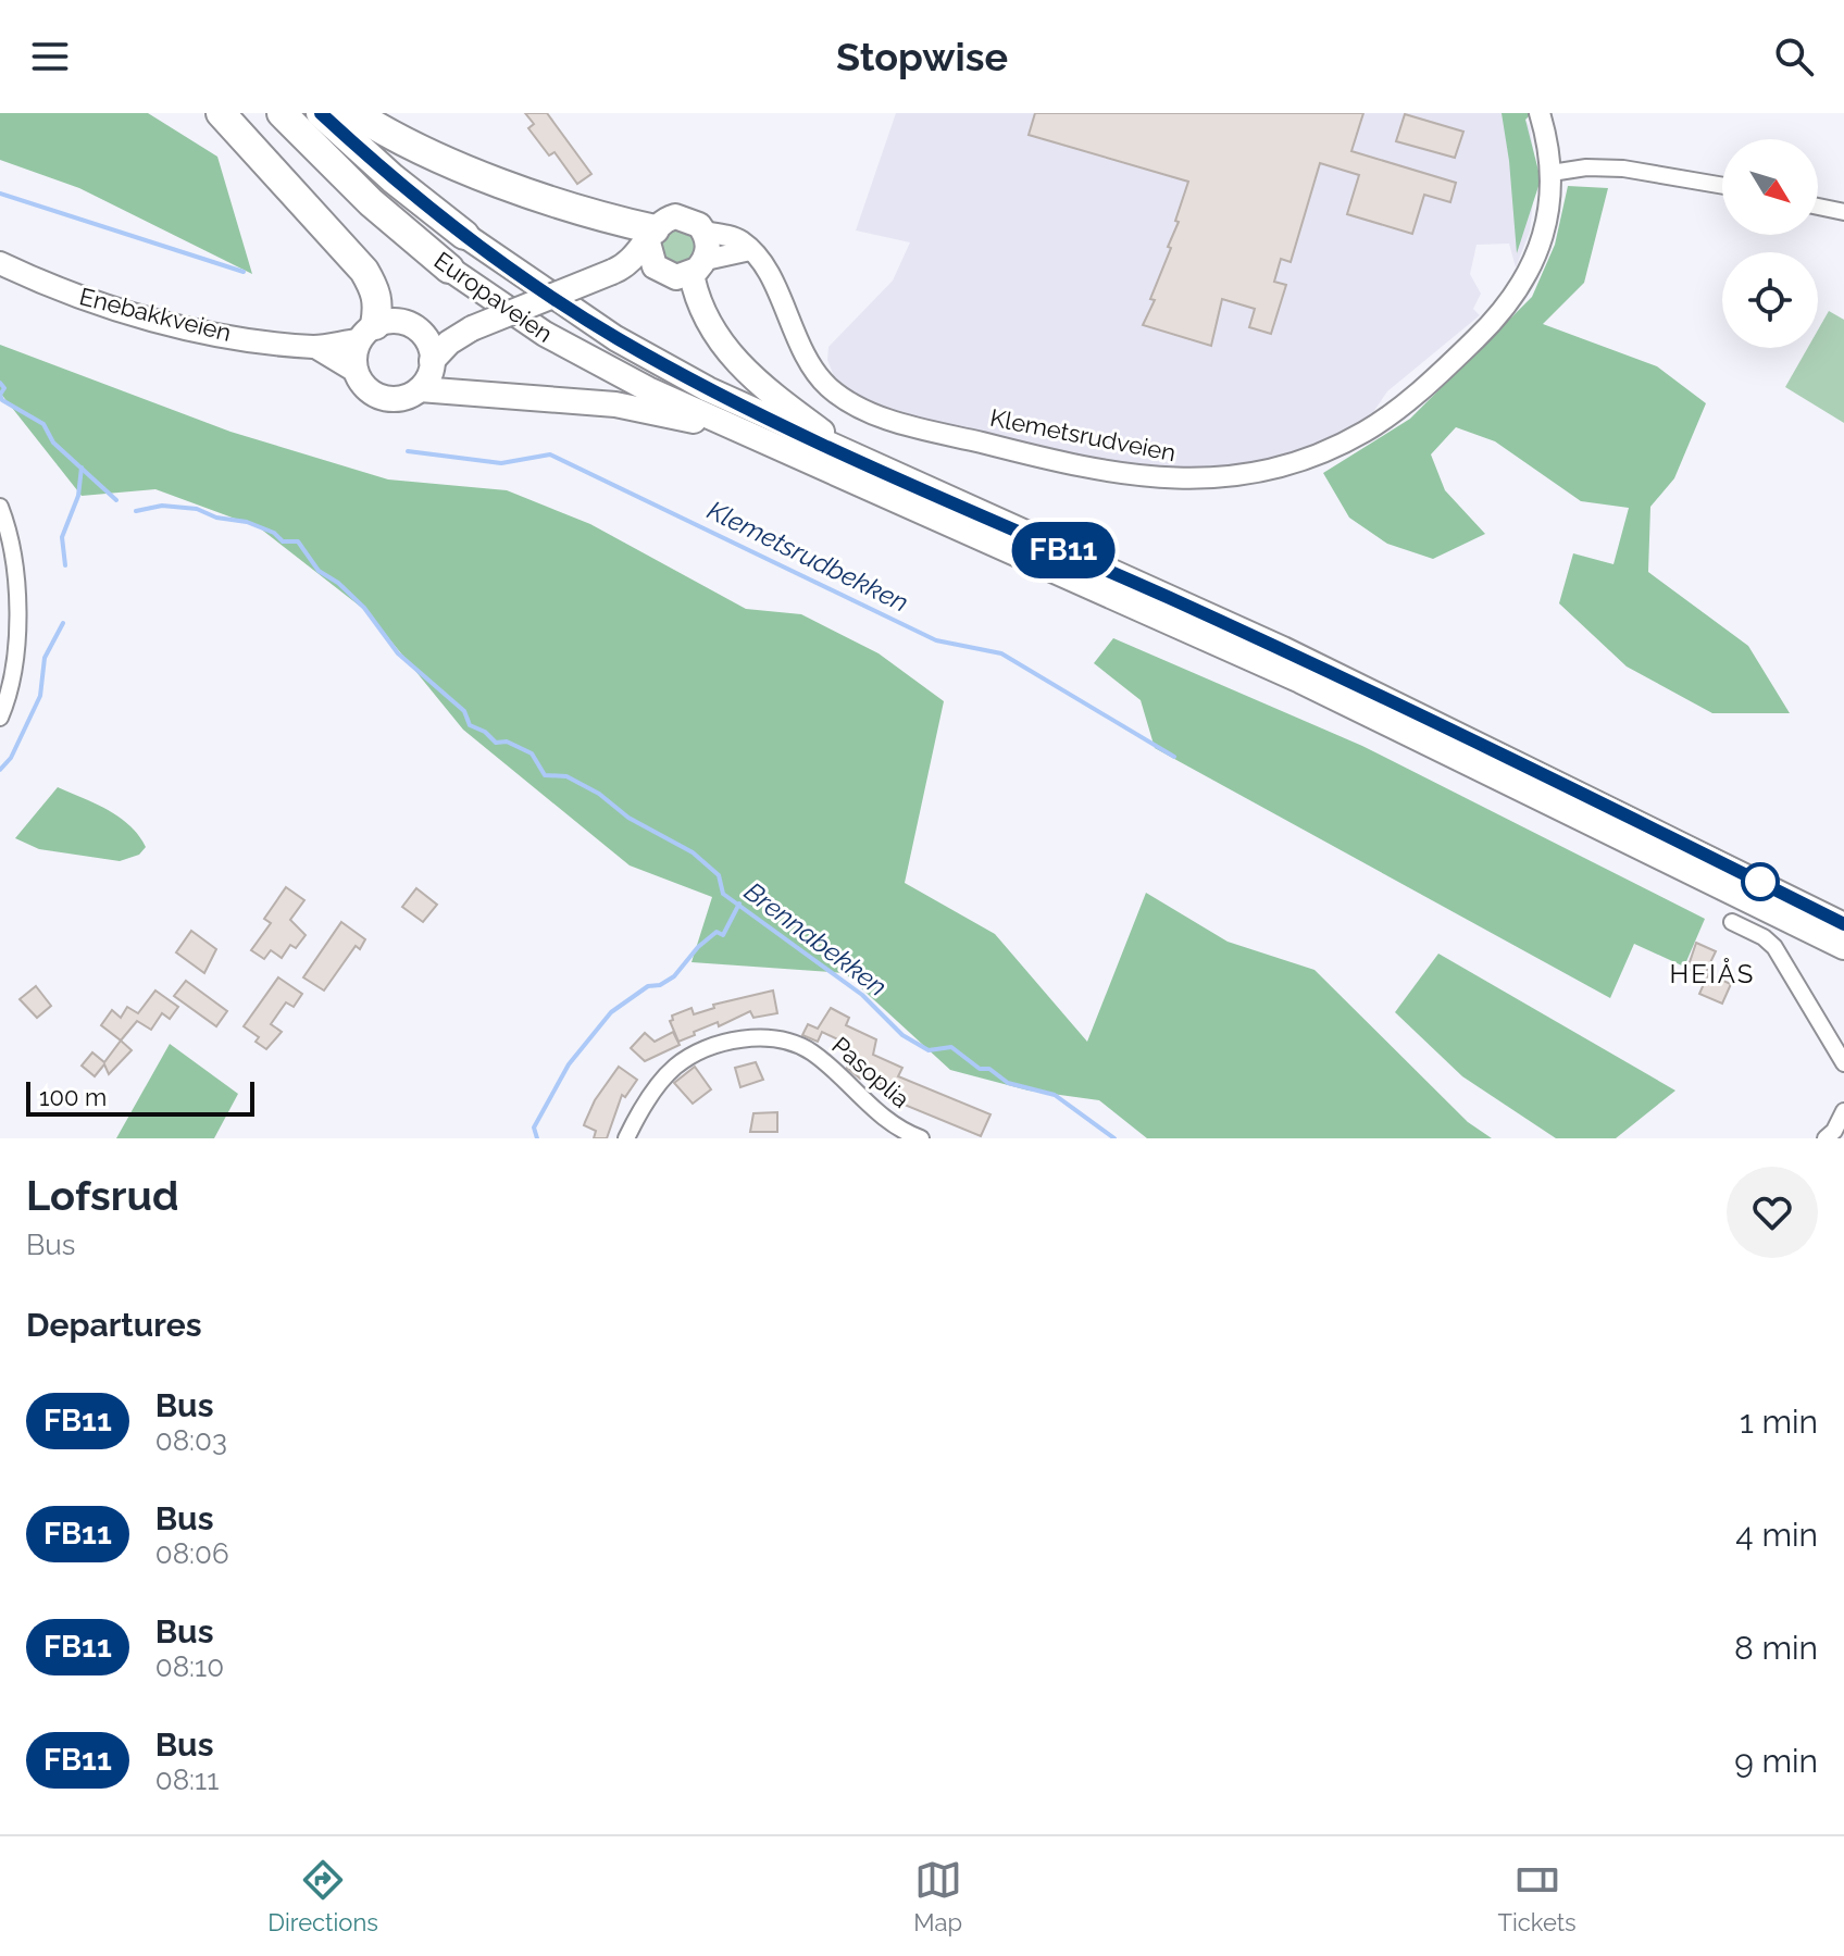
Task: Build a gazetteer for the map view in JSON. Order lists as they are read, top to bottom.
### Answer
{
  "streets": {
    "highway": ["Europaveien"],
    "main road": ["Enebakkveien"],
    "street": ["Klemetsrudveien", "Pasoplia"]
  },
  "districts": ["HEIÅS"],
  "water": ["Klemetsrudbekken", "Brennabekken"],
  "lines": ["bus line FB11"],
  "scale_bar": "100 m",
  "north": "bottom right",
  "page": {
    "header": "Stopwise",
    "on_map": "FB11",
    "scale": "100 m",
    "heading": [
      ["Lofsrud", "Bus"],
      "Departures"
    ],
    "list": [
      {
        "mark": "FB11",
        "name": "Bus",
        "note": "08:03",
        "value": "1 min"
      },
      {
        "mark": "FB11",
        "name": "Bus",
        "note": "08:06",
        "value": "4 min"
      },
      {
        "mark": "FB11",
        "name": "Bus",
        "note": "08:10",
        "value": "8 min"
      },
      {
        "mark": "FB11",
        "name": "Bus",
        "note": "08:11",
        "value": "9 min"
      }
    ],
    "tabs": ["Directions", "Map", "Tickets"]
  }
}
